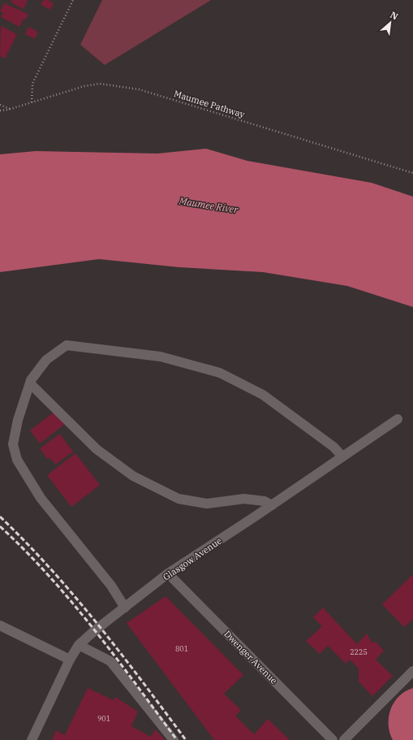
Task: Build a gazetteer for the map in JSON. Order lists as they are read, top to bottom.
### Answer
{
  "streets": {
    "street": ["Glasgow Avenue", "Dwenger Avenue"],
    "path": ["Maumee Pathway"]
  },
  "crossings": [
    ["Glasgow Avenue", "Dwenger Avenue"]
  ],
  "water": ["Maumee River"],
  "house_numbers": ["801", "2225", "901"],
  "north": "top right"
}
